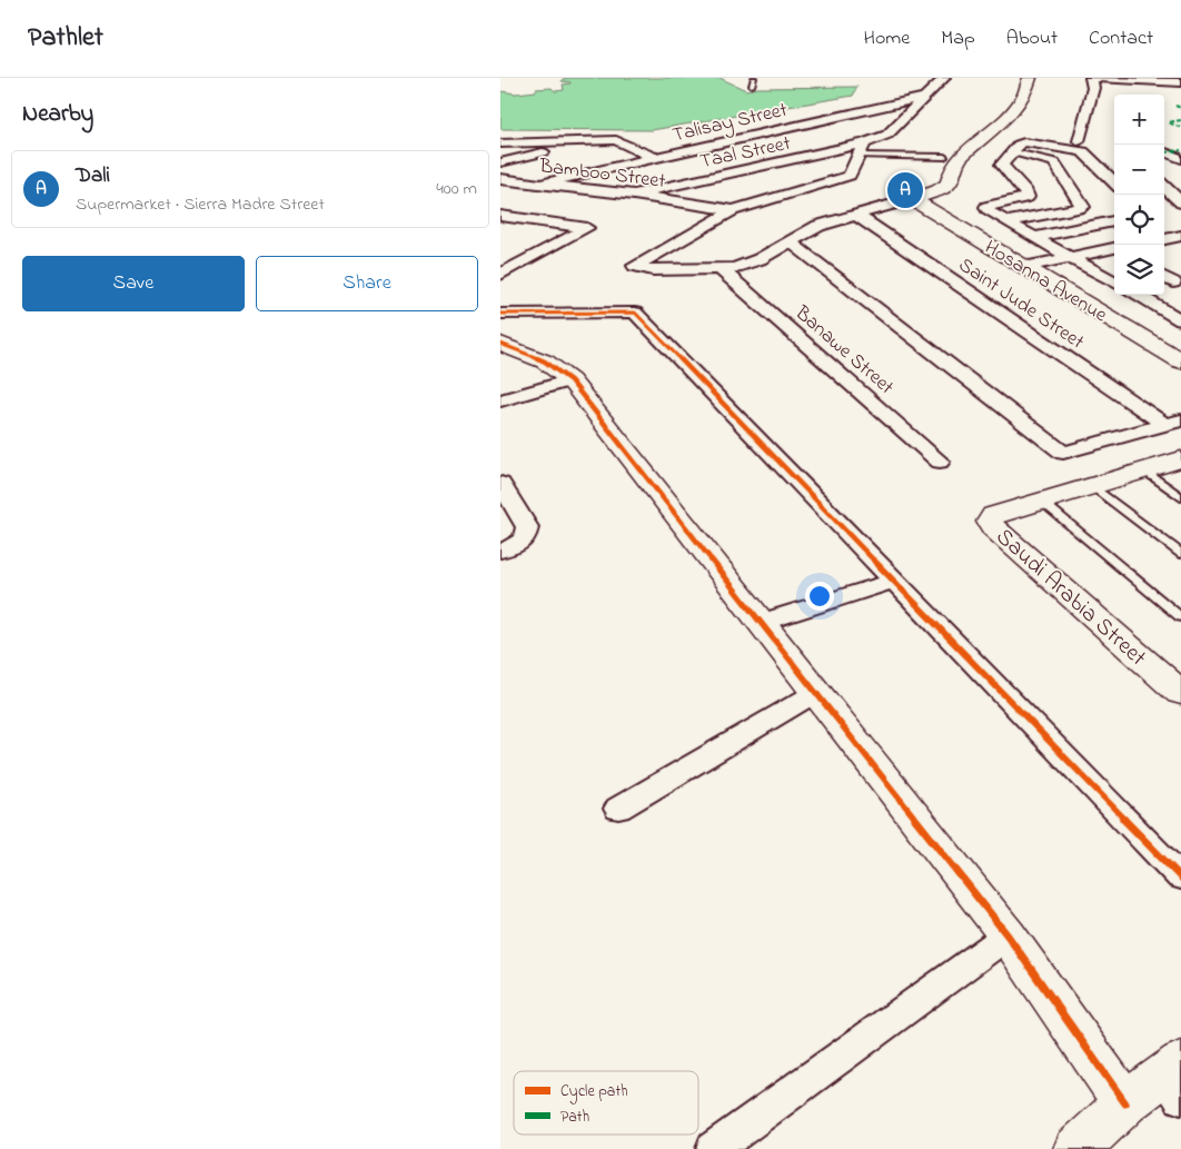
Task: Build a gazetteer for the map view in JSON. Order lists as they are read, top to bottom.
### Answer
{
  "streets": {
    "main road": ["Hosanna Avenue", "Saudi Arabia Street"],
    "street": [
      "Talisay Street",
      "Taal Street",
      "Bamboo Street",
      "Saint Jude Street",
      "Banawe Street"
    ]
  },
  "crossings": [
    ["Talisay Street", "Taal Street"],
    ["Talisay Street", "Bamboo Street"],
    ["Taal Street", "Bamboo Street"]
  ],
  "legend": ["Cycle path", "Path"],
  "page": {
    "header": "Pathlet",
    "nav": [
      "Home",
      "Map",
      "About",
      "Contact"
    ],
    "heading": "Nearby",
    "map_buttons": ["+", "−"],
    "list": [
      {
        "mark": "A",
        "name": "Dali",
        "note": "Supermarket · Sierra Madre Street",
        "value": "400 m"
      }
    ],
    "pins": "A",
    "buttons": ["Save", "Share"]
  }
}
